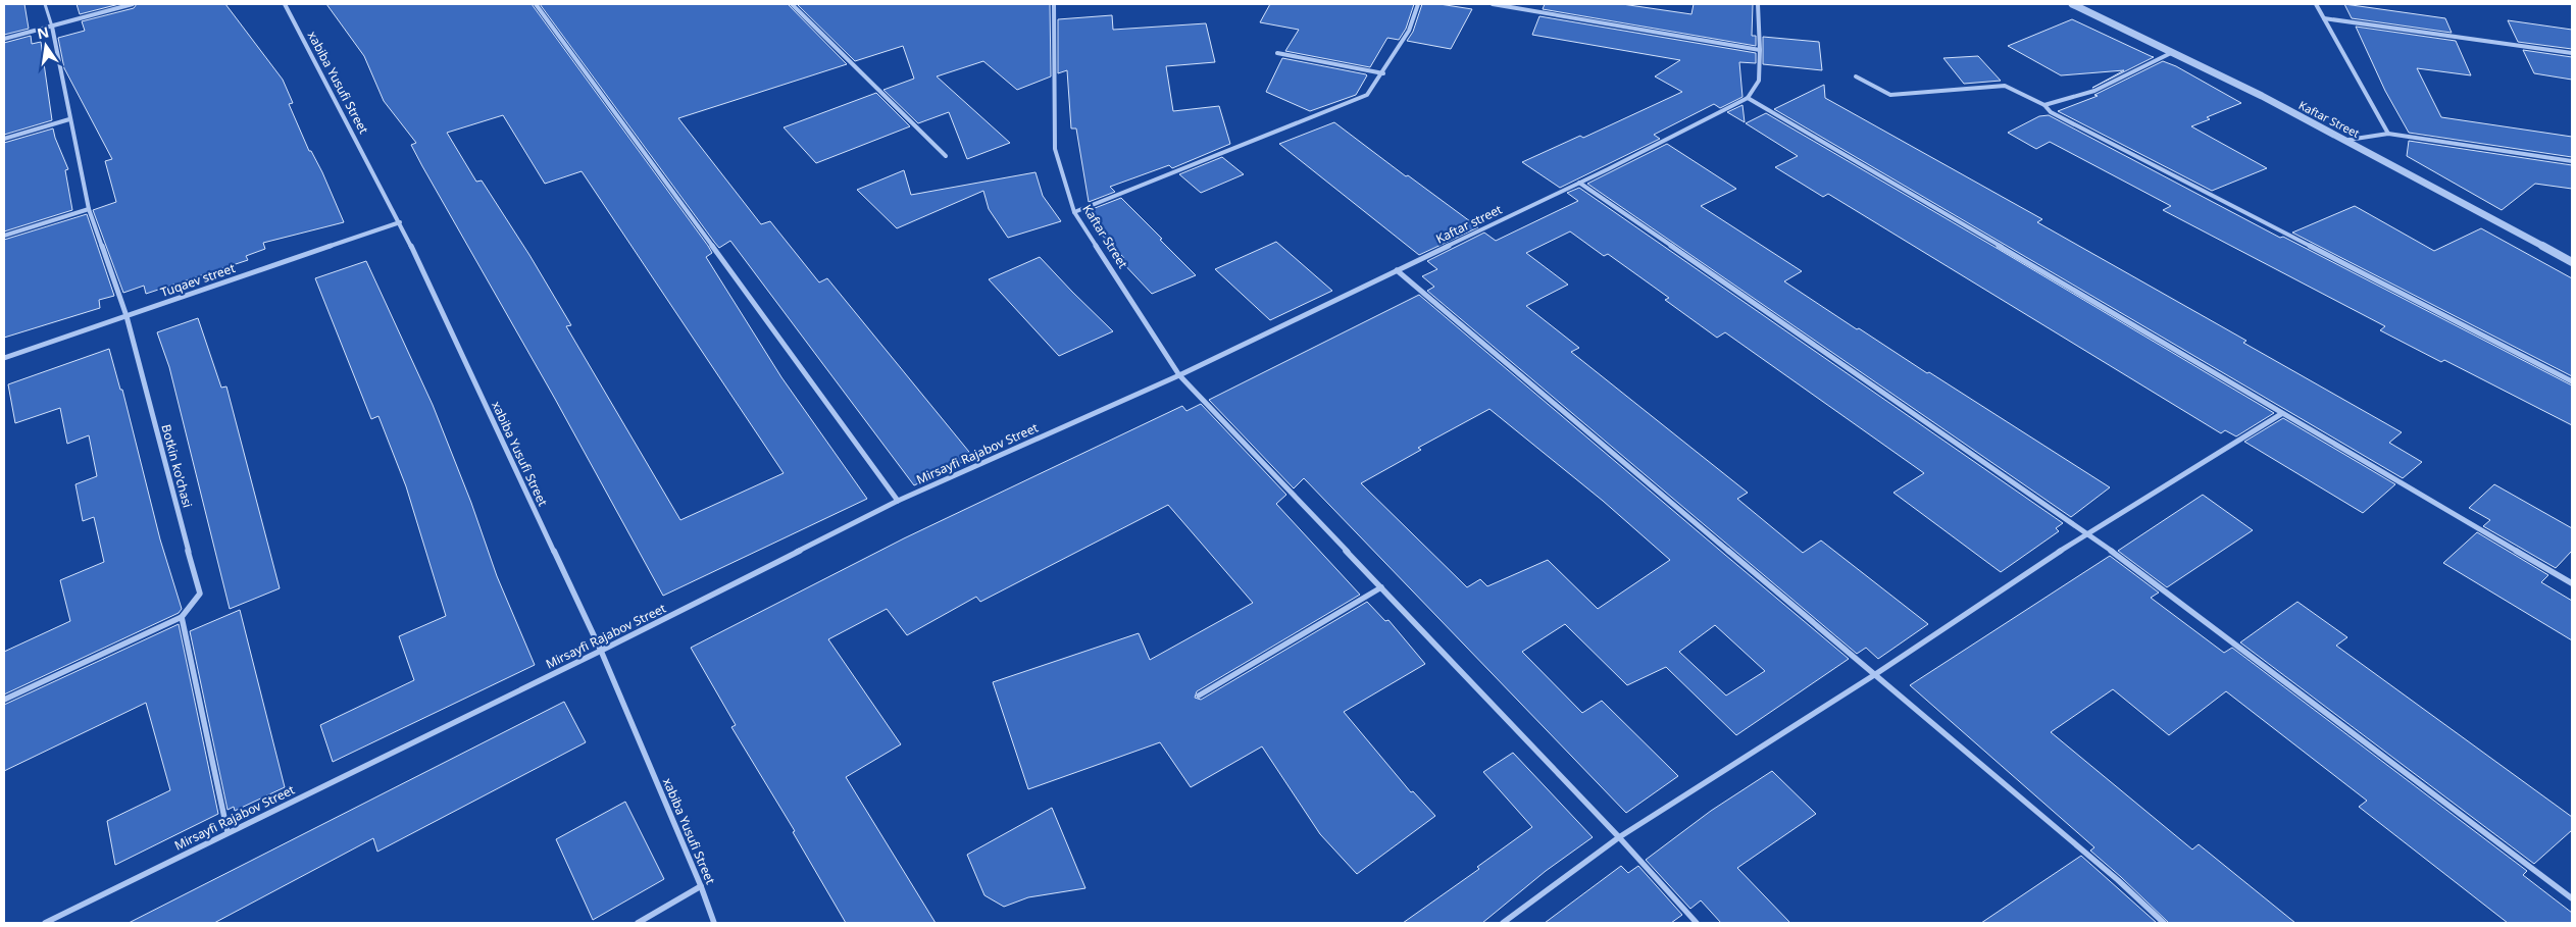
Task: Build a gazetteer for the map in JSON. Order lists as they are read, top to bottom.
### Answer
{
  "streets": {
    "street": [
      "xabiba Yusufi Street",
      "Kaftar Street",
      "Kaftar street",
      "Tuqaev street",
      "Mirsayfi Rajabov Street",
      "Botkin ko'chasi"
    ]
  },
  "crossings": [
    ["xabiba Yusufi Street", "Tuqaev street"],
    ["xabiba Yusufi Street", "Mirsayfi Rajabov Street"],
    ["Kaftar Street", "Kaftar street"],
    ["Kaftar Street", "Mirsayfi Rajabov Street"],
    ["Kaftar street", "Mirsayfi Rajabov Street"],
    ["Tuqaev street", "Botkin ko'chasi"]
  ],
  "north": "top"
}
